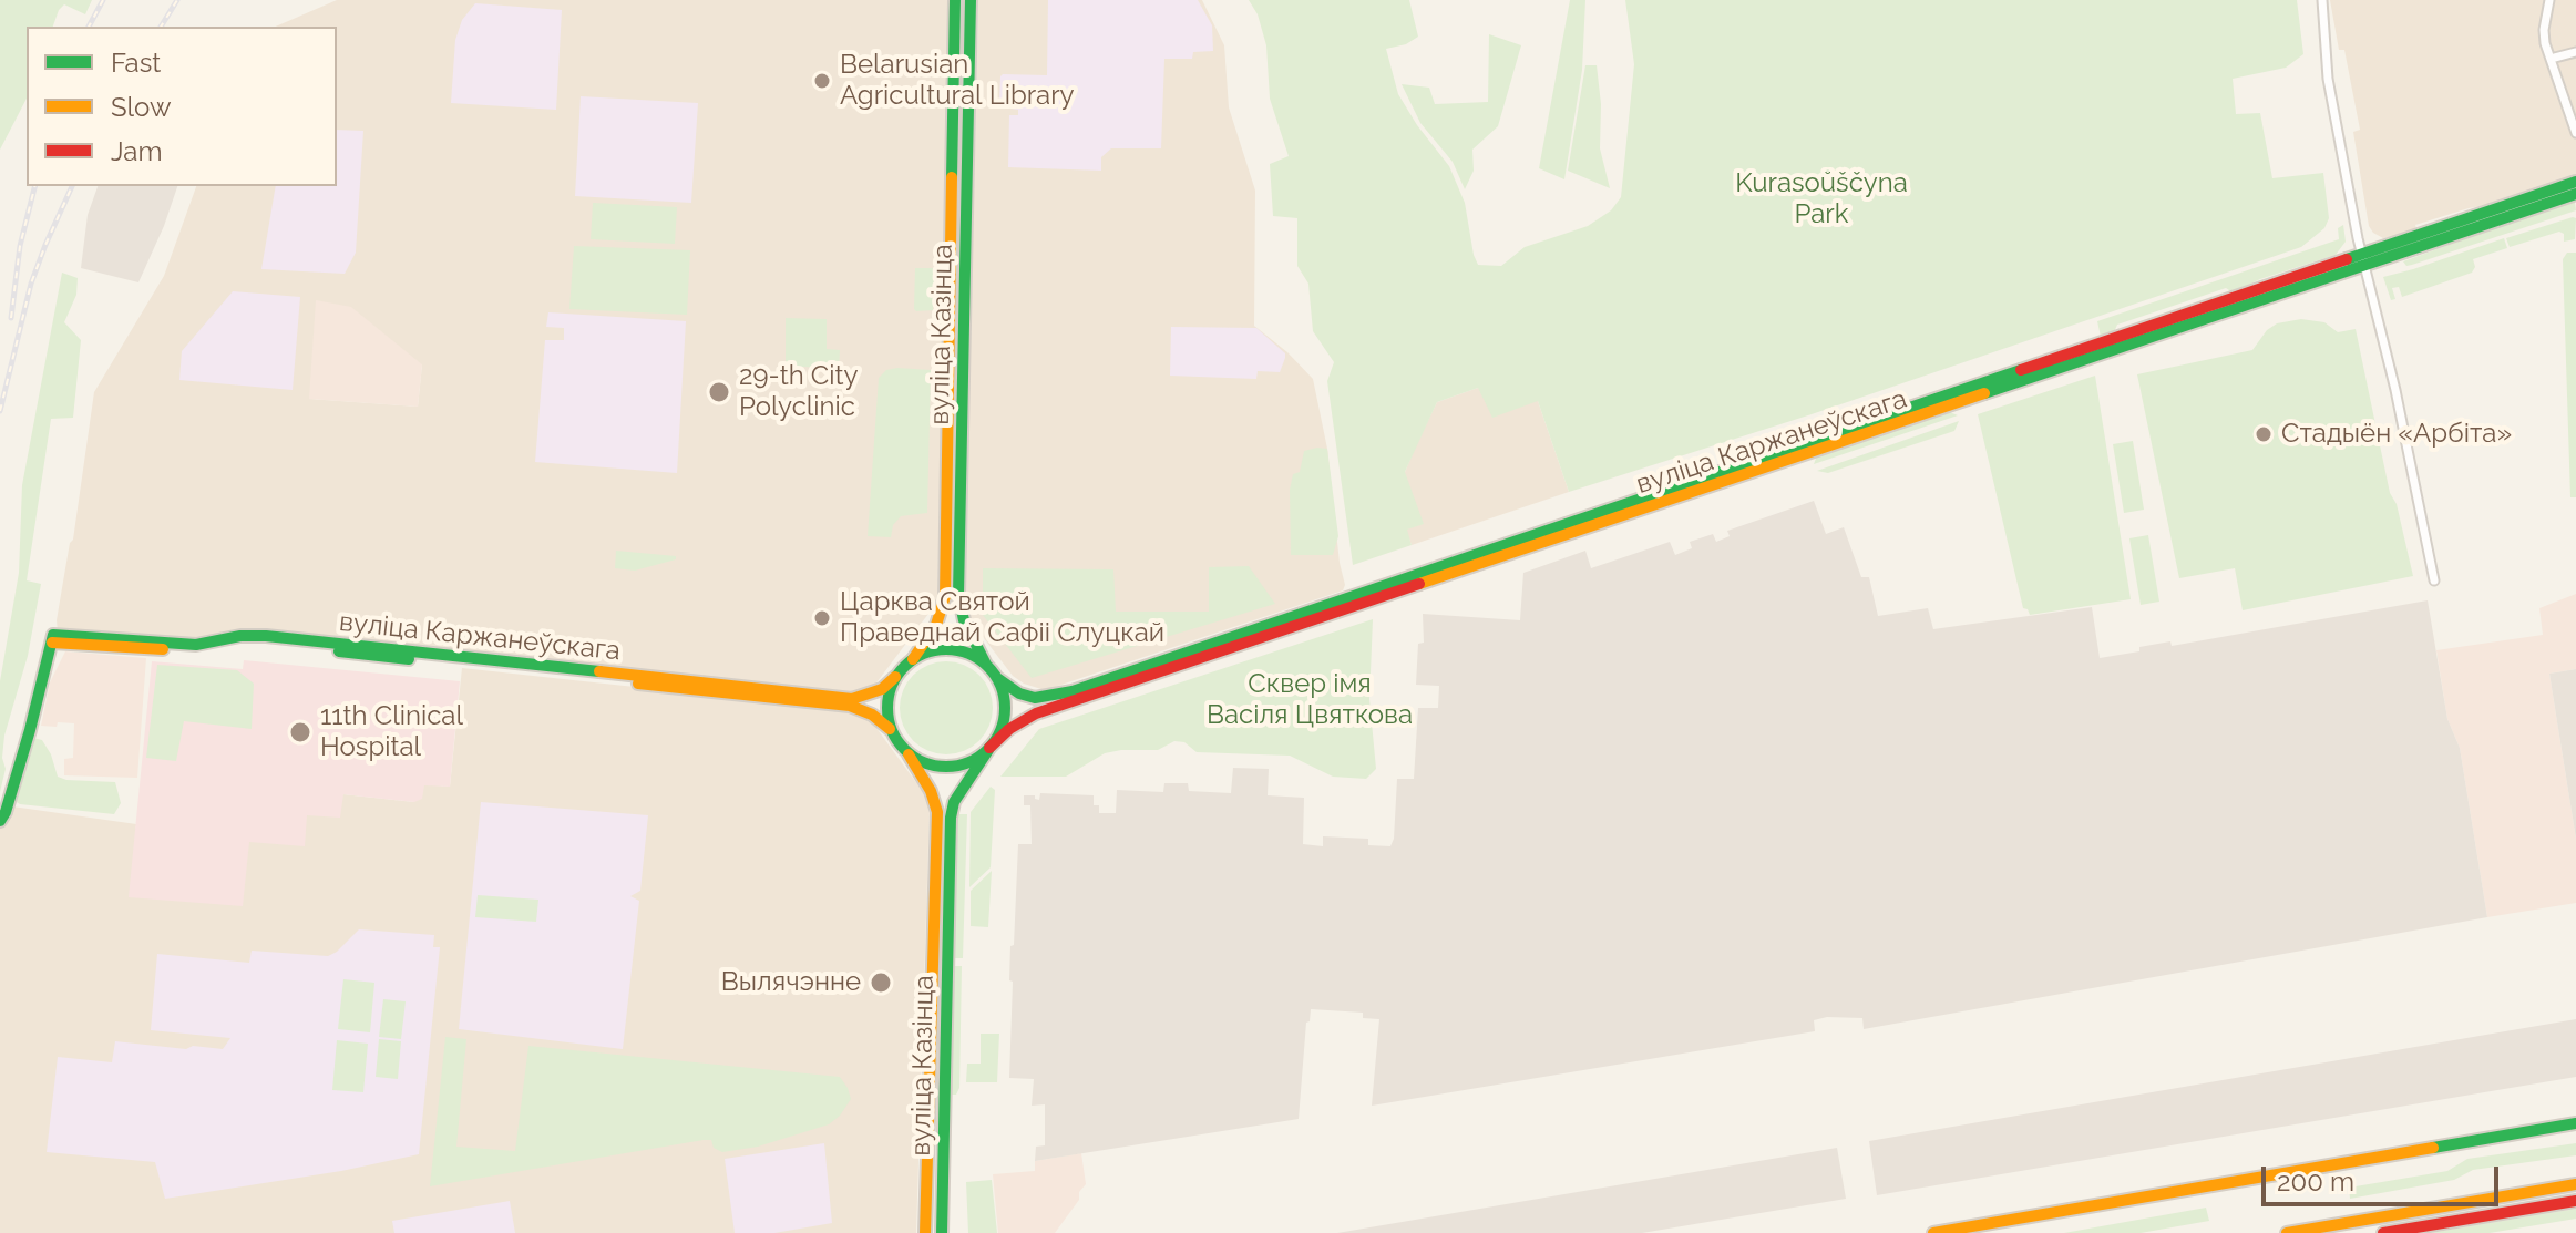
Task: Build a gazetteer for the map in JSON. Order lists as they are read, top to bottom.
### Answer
{
  "streets": {
    "main road": ["вуліца Казінца", "вуліца Каржанеўскага"]
  },
  "crossings": [
    ["вуліца Казінца", "вуліца Каржанеўскага"]
  ],
  "parks": ["Kurasoŭščyna Park", "Сквер імя Васіля Цвяткова"],
  "places": [
    "Belarusian Agricultural Library",
    "29-th City Polyclinic",
    "Стадыён «Арбіта»",
    "Царква Святой Праведнай Сафіі Слуцкай",
    "11th Clinical Hospital",
    "Вылячэнне"
  ],
  "legend": ["Fast", "Slow", "Jam"],
  "scale_bar": "200 m"
}
